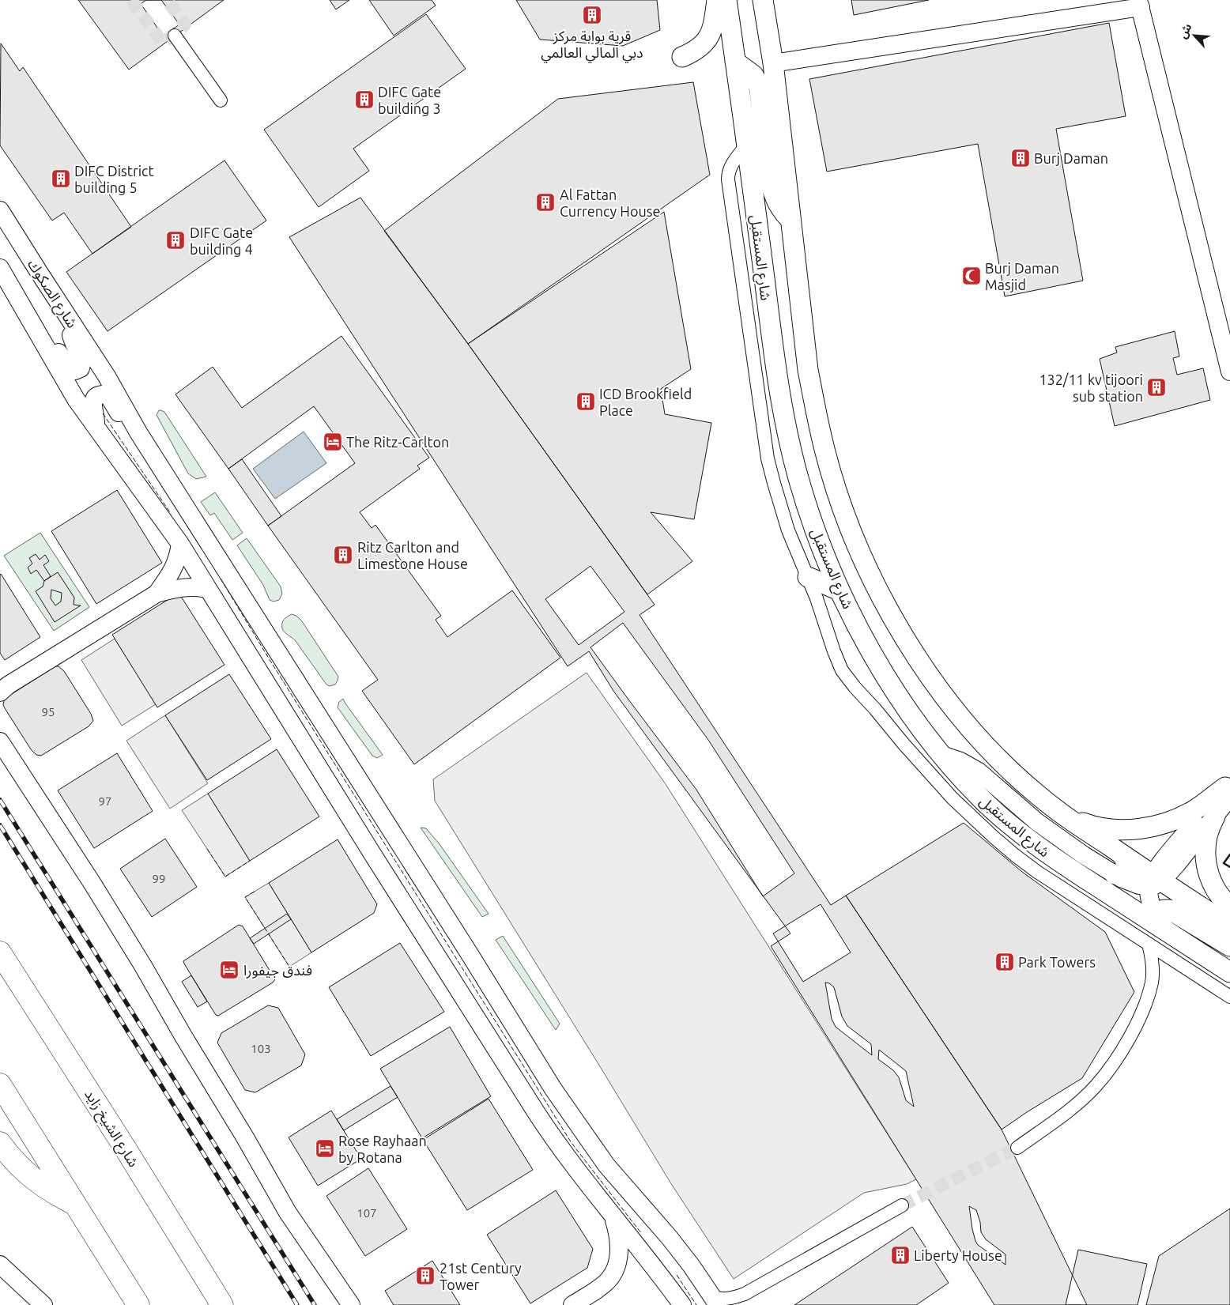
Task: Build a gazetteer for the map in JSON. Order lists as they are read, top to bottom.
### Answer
{
  "streets": {
    "highway": ["شارع الشيخ زايد"],
    "main road": ["شارع المستقبل"],
    "street": ["شارع الصكوك"]
  },
  "places": {
    "building": [
      "قرية بوابة مركز دبي المالي العالمي",
      "DIFC Gate building 3",
      "Burj Daman",
      "DIFC District building 5",
      "Al Fattan Currency House",
      "DIFC Gate building 4",
      "132/11 kv tijoori sub station",
      "ICD Brookfield Place",
      "Ritz Carlton and Limestone House",
      "Park Towers",
      "Liberty House",
      "21st Century Tower"
    ],
    "mosque": ["Burj Daman Masjid"],
    "hotel": ["The Ritz-Carlton", "فندق جيفورا", "Rose Rayhaan by Rotana"]
  },
  "house_numbers": [
    "95",
    "97",
    "99",
    "103",
    "107"
  ],
  "north": "top left"
}
